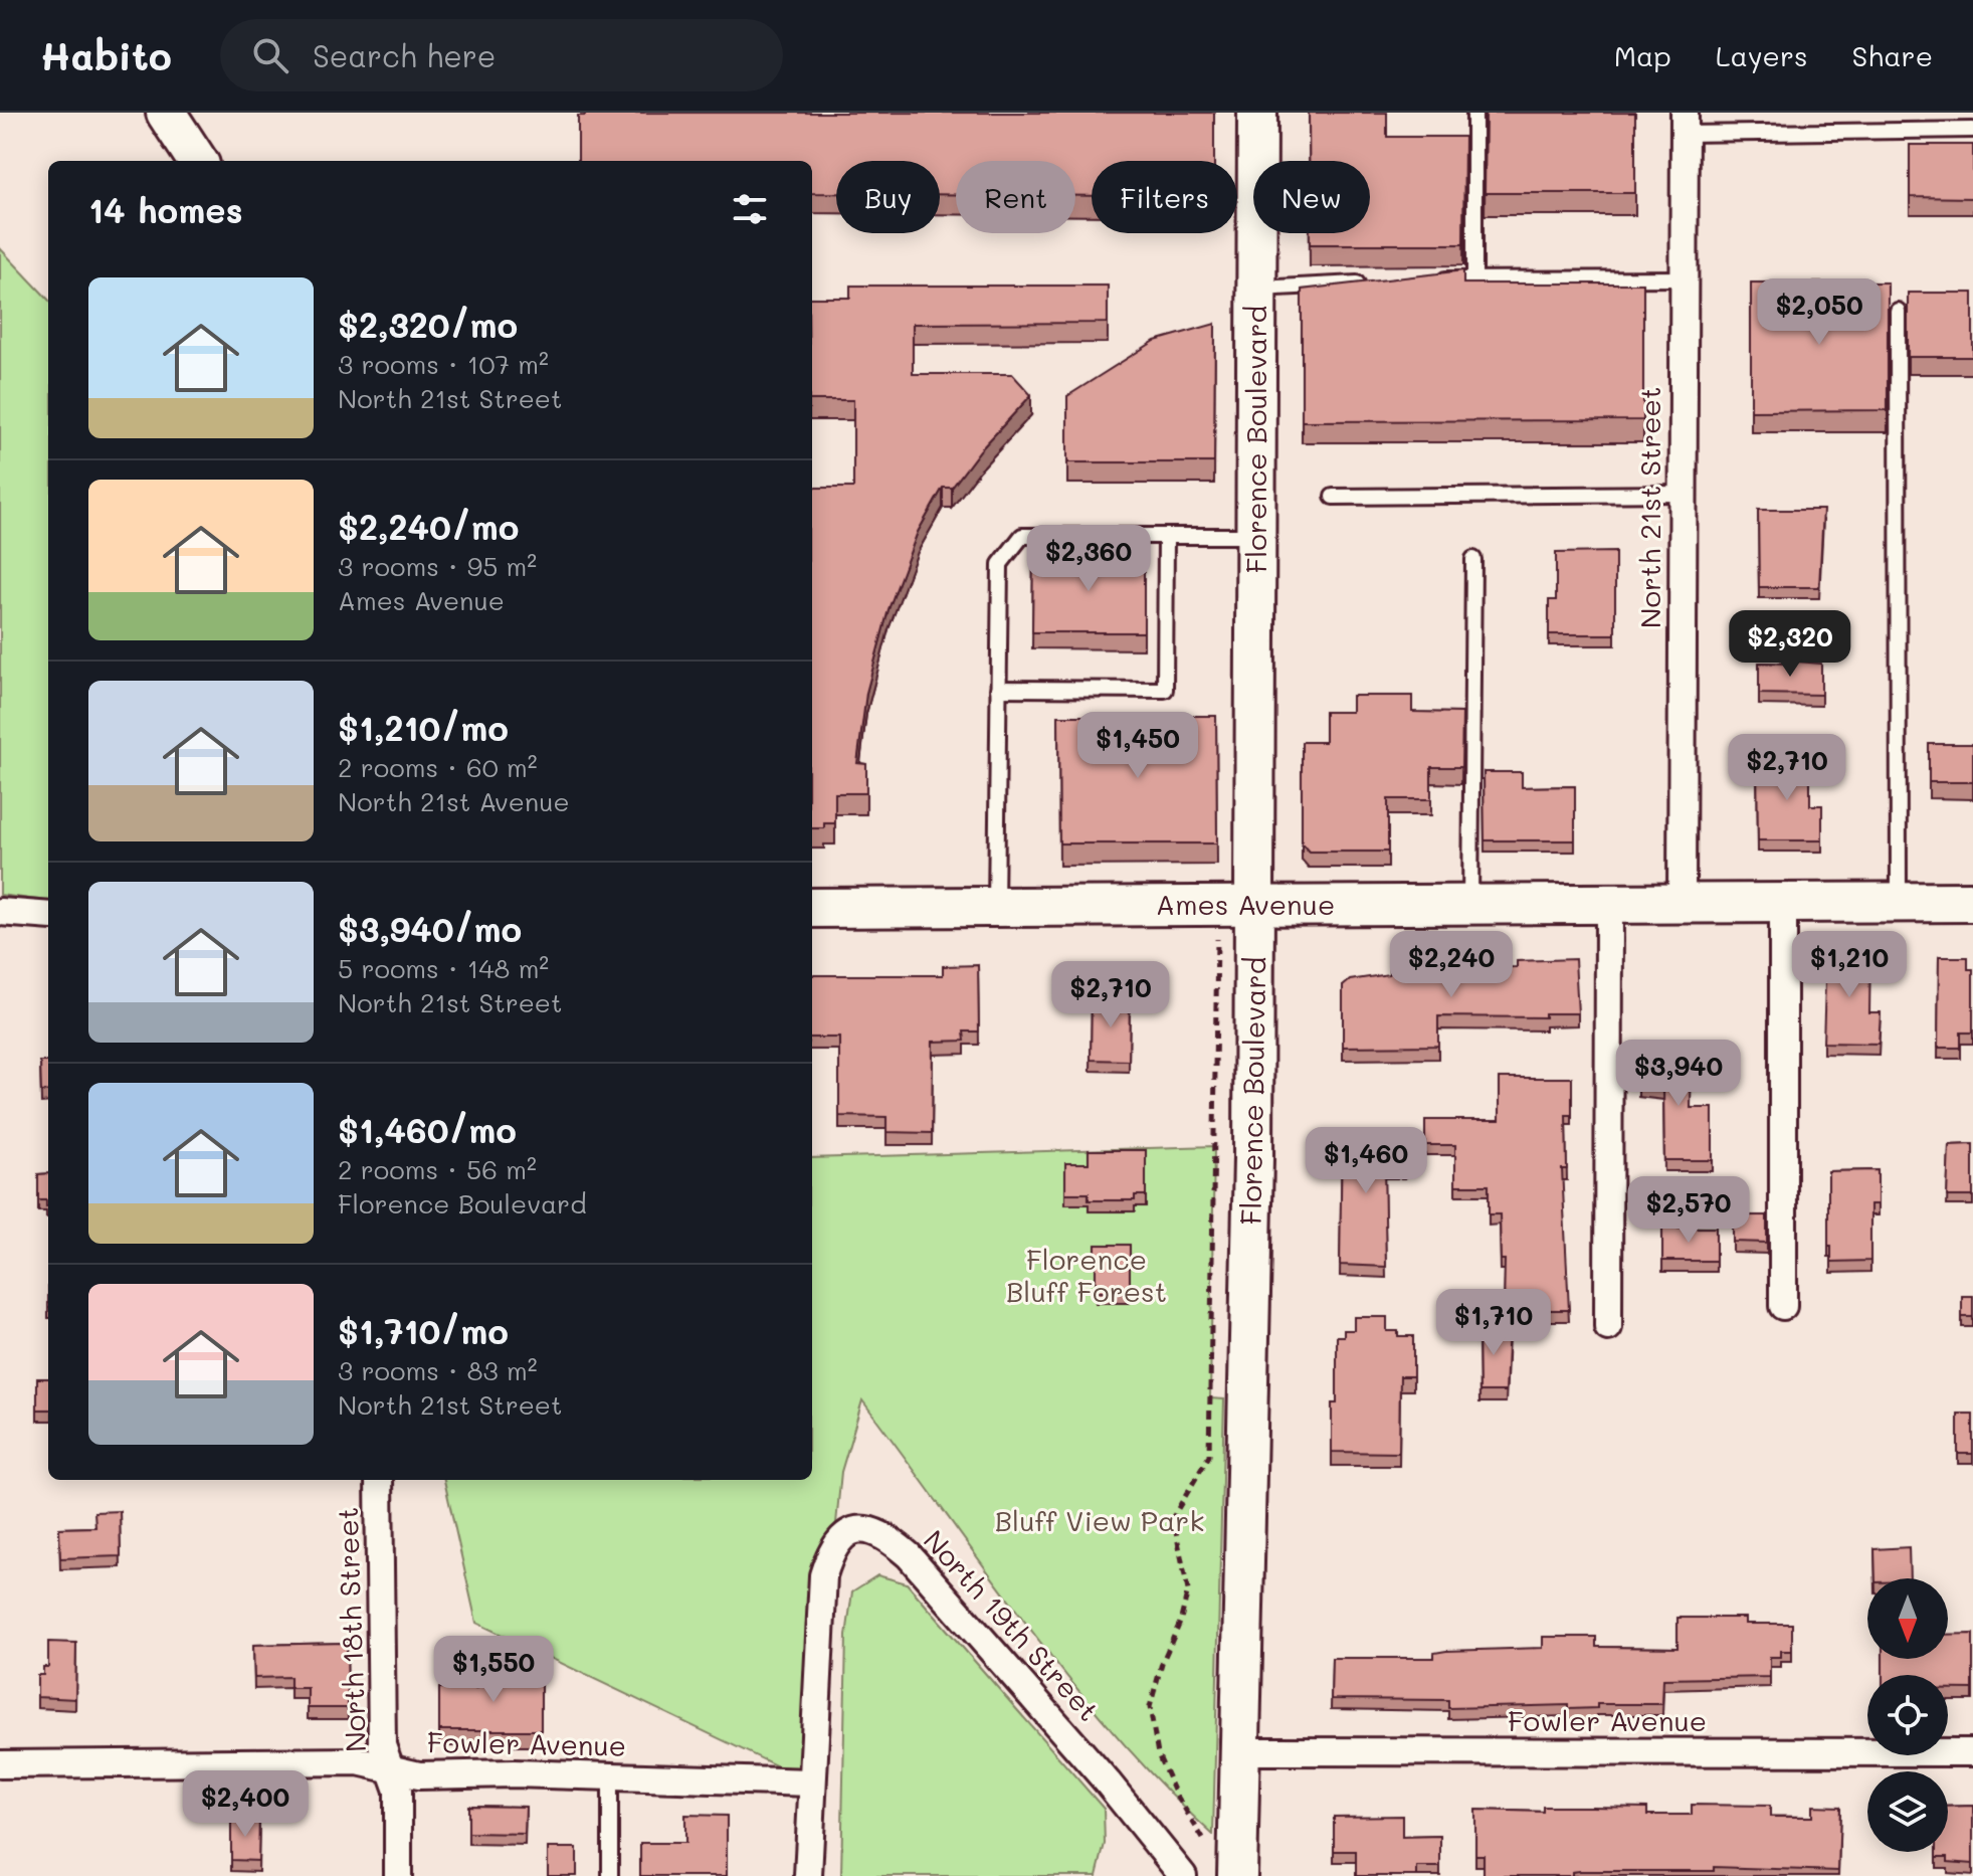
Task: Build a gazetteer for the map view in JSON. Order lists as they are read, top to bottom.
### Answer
{
  "streets": {
    "street": [
      "Florence Boulevard",
      "North 21st Street",
      "Ames Avenue",
      "North 19th Street",
      "North 18th Street",
      "Fowler Avenue"
    ]
  },
  "crossings": [
    ["Florence Boulevard", "Ames Avenue"],
    ["Florence Boulevard", "Fowler Avenue"],
    ["North 21st Street", "Ames Avenue"],
    ["North 19th Street", "Fowler Avenue"],
    ["North 18th Street", "Fowler Avenue"]
  ],
  "parks": ["Florence Bluff Forest", "Bluff View Park"],
  "north": "bottom",
  "page": {
    "header": "Habito",
    "search": "Search here",
    "nav": ["Map", "Layers", "Share"],
    "chip": [
      "Buy",
      "Rent",
      "Filters",
      "New"
    ],
    "heading": "14 homes",
    "list": [
      {
        "name": "$2,320/mo",
        "note": "3 rooms · 107 m² · North 21st Street"
      },
      {
        "name": "$2,240/mo",
        "note": "3 rooms · 95 m² · Ames Avenue"
      },
      {
        "name": "$1,210/mo",
        "note": "2 rooms · 60 m² · North 21st Avenue"
      },
      {
        "name": "$3,940/mo",
        "note": "5 rooms · 148 m² · North 21st Street"
      },
      {
        "name": "$1,460/mo",
        "note": "2 rooms · 56 m² · Florence Boulevard"
      },
      {
        "name": "$1,710/mo",
        "note": "3 rooms · 83 m² · North 21st Street"
      }
    ],
    "price": [
      "$2,050",
      "$2,360",
      "$2,320",
      "$1,450",
      "$2,710",
      "$2,240",
      "$1,210",
      "$2,710",
      "$3,940",
      "$1,460",
      "$2,570",
      "$1,710",
      "$1,550",
      "$2,400"
    ]
  }
}
